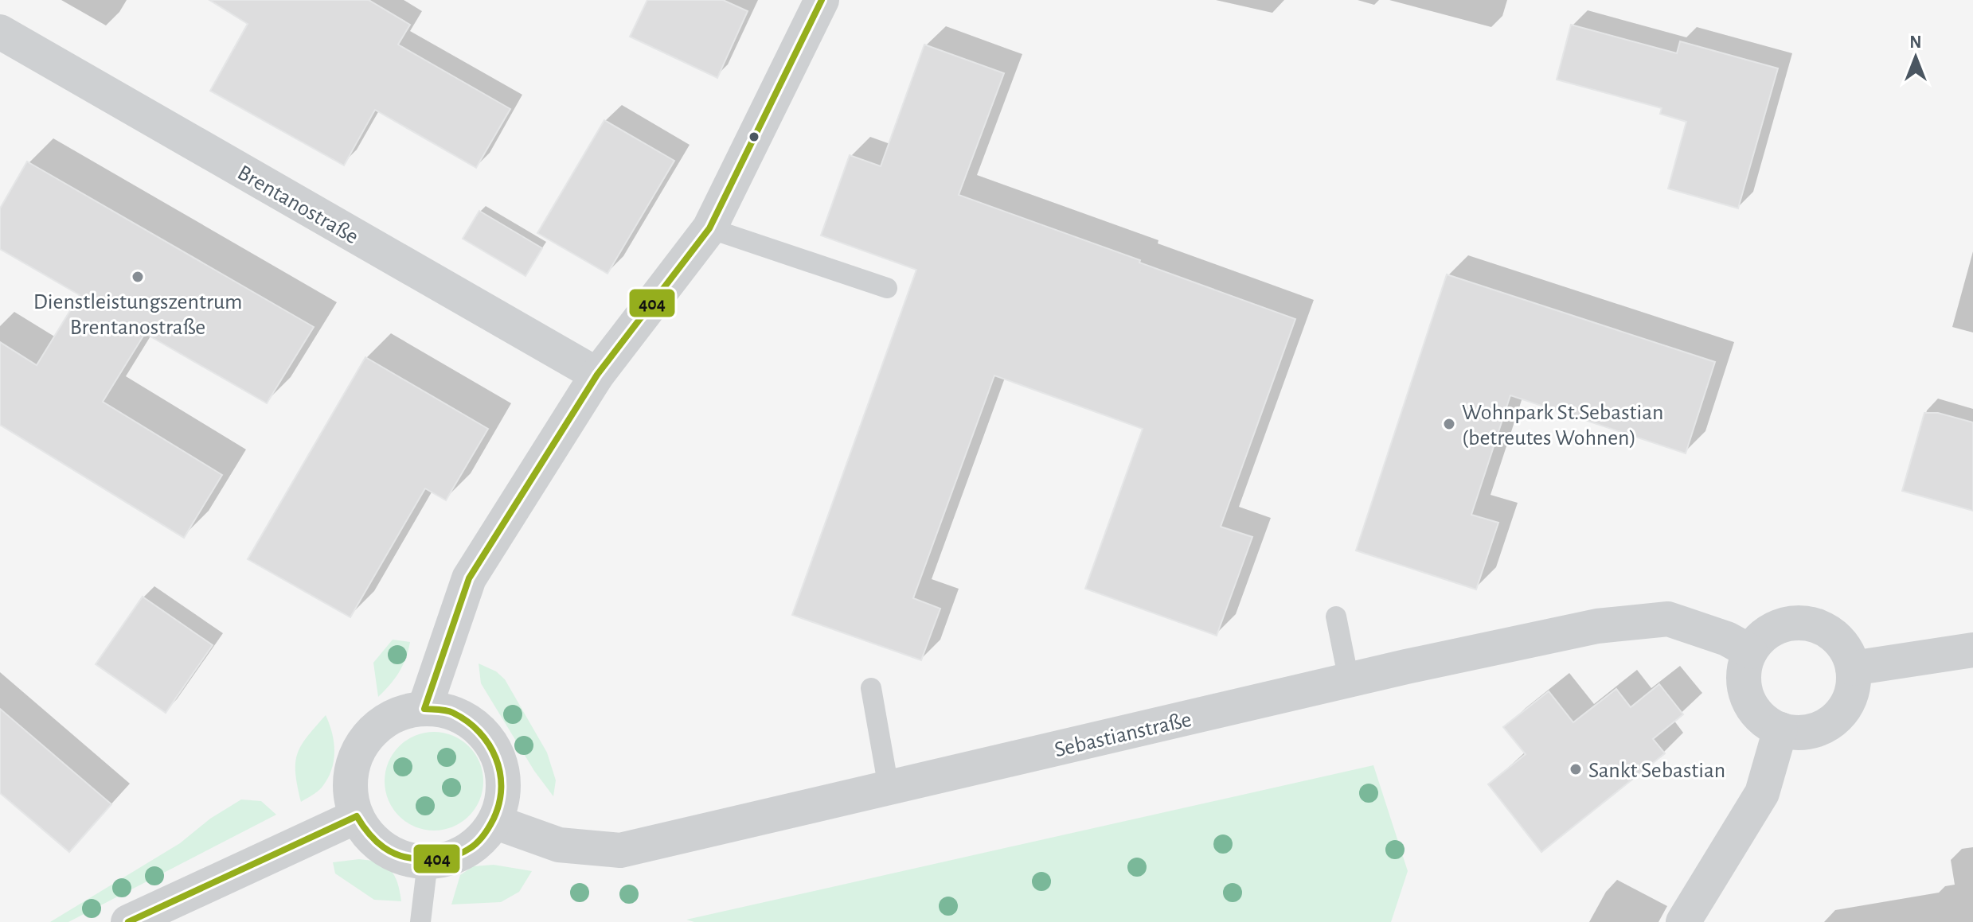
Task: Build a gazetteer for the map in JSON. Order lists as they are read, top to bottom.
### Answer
{
  "streets": {
    "street": ["Brentanostraße", "Sebastianstraße"]
  },
  "places": ["Dienstleistungszentrum Brentanostraße", "Wohnpark St.Sebastian (betreutes Wohnen)", "Sankt Sebastian"],
  "lines": ["transit line 404"],
  "north": "top"
}
